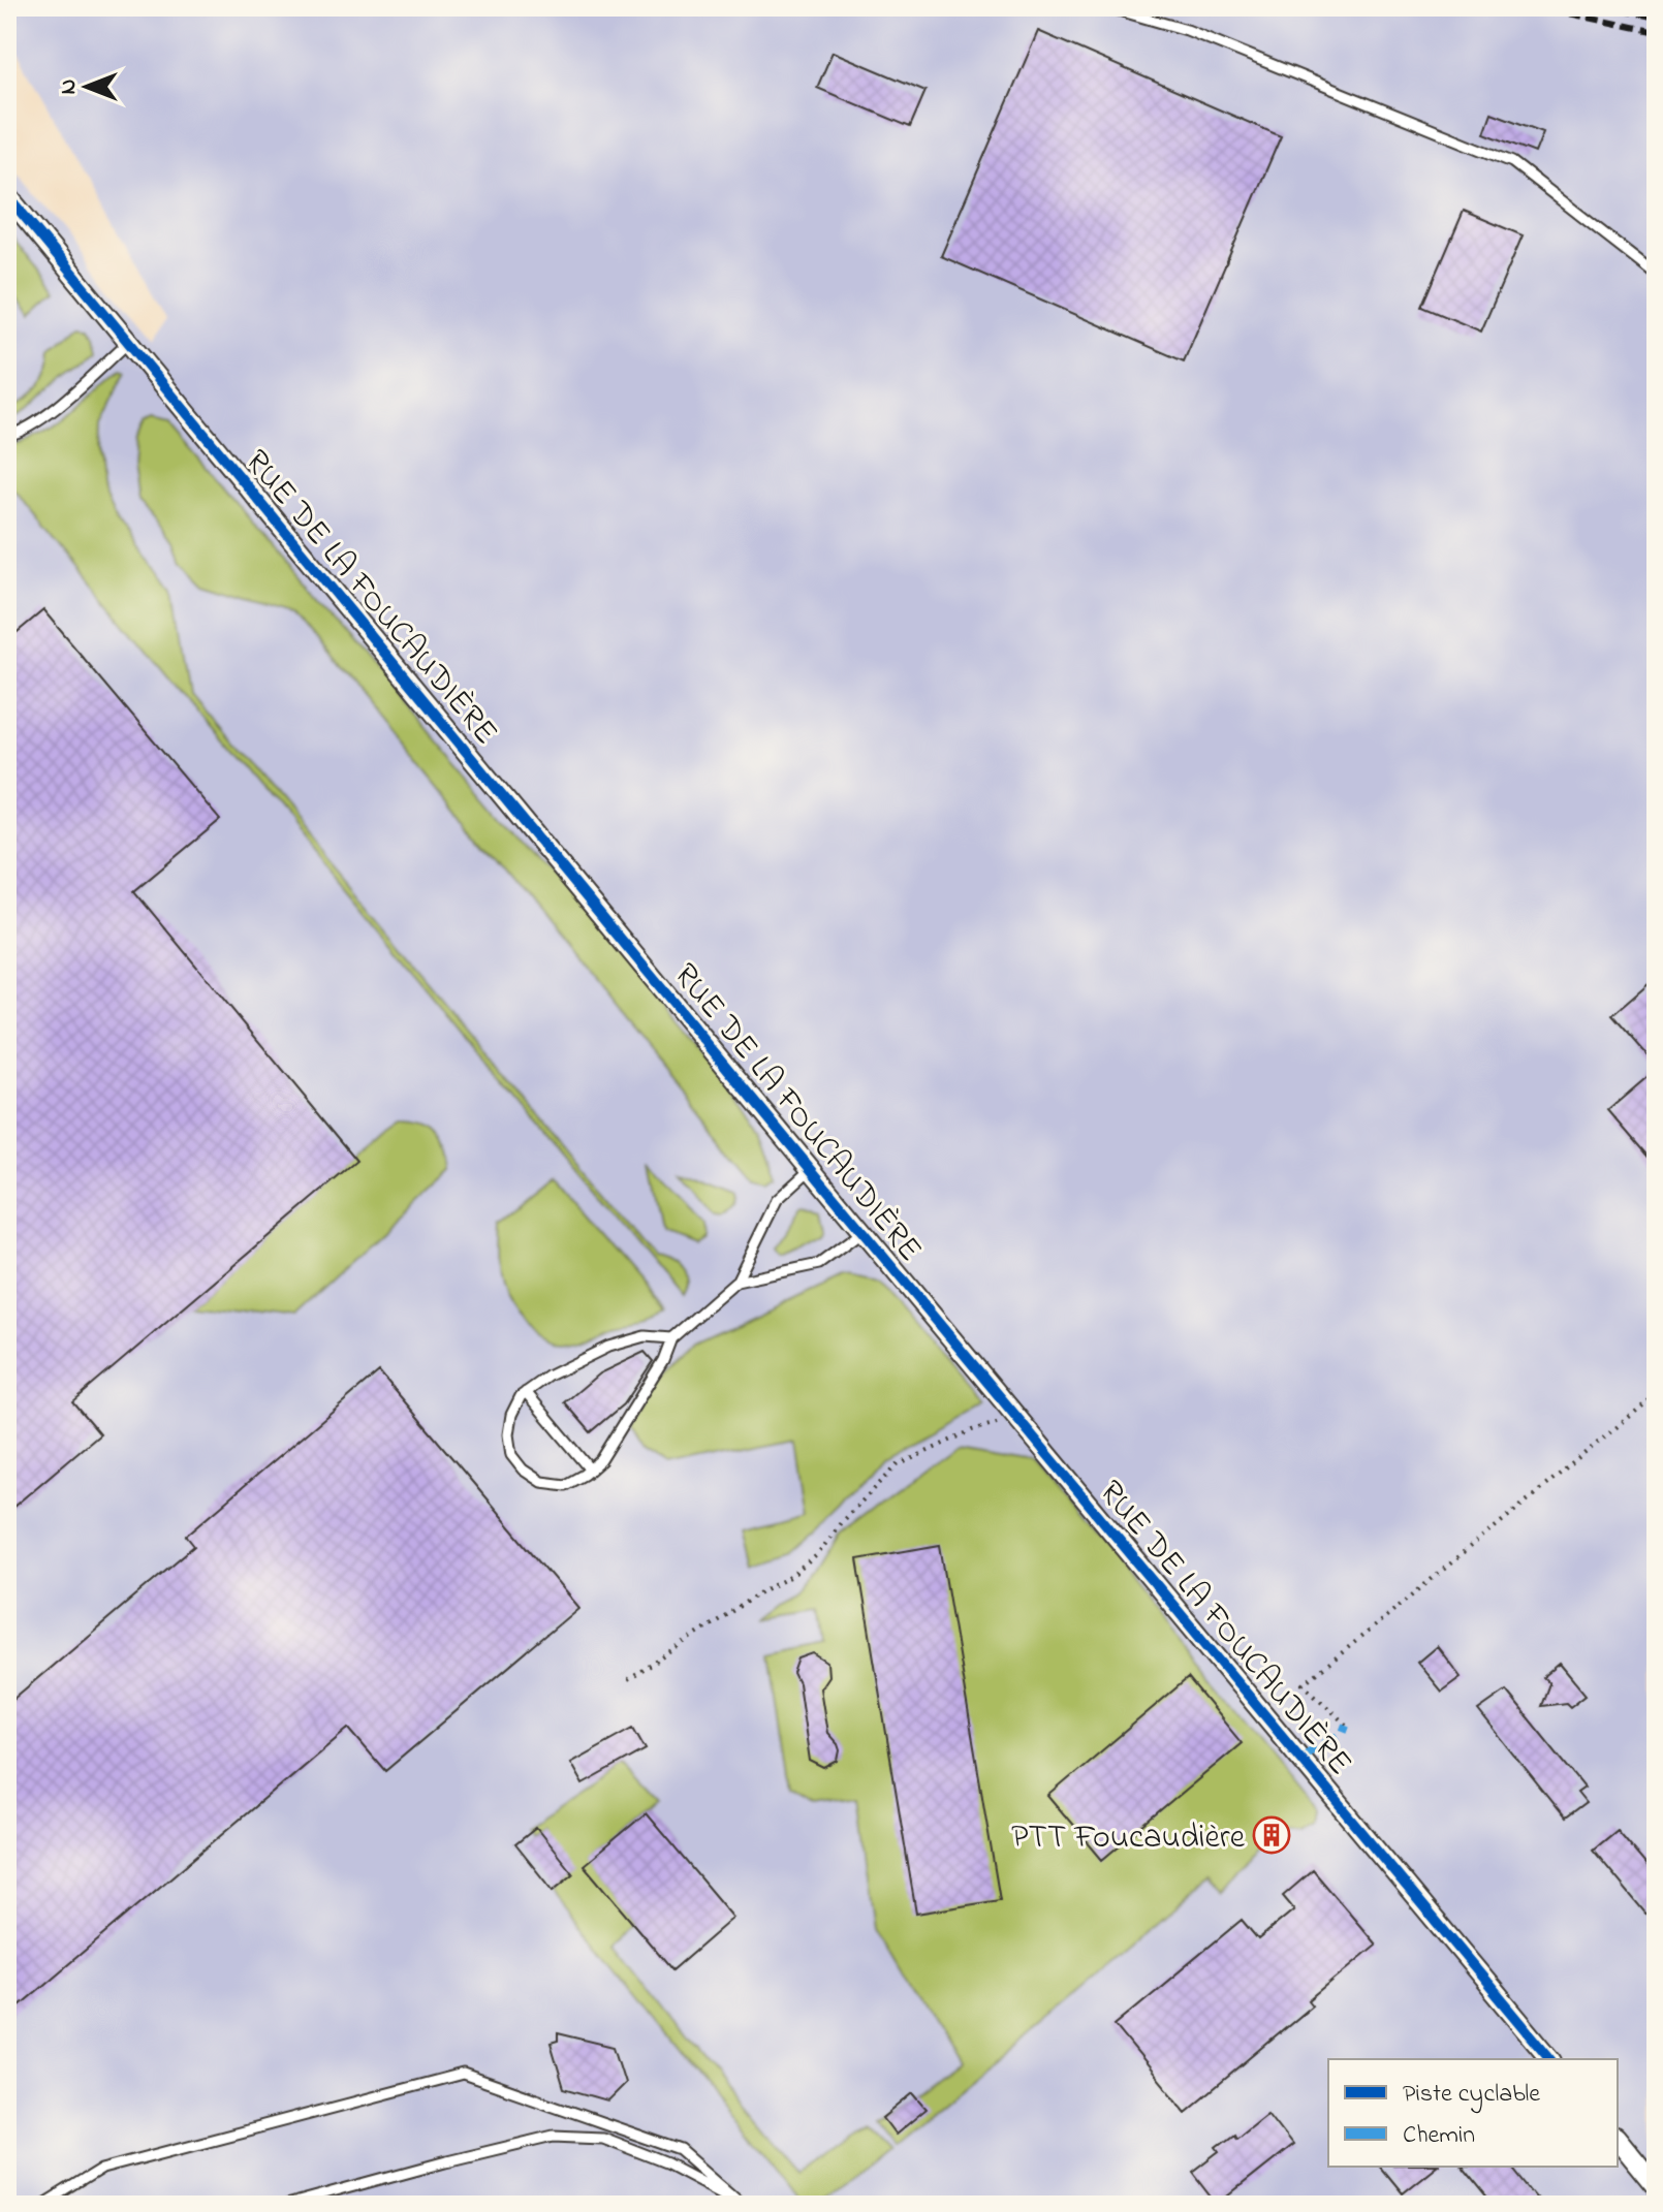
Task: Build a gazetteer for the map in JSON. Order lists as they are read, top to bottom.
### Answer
{
  "streets": {
    "street": ["RUE DE LA FOUCAUDIÈRE"]
  },
  "places": {
    "building": ["PTT Foucaudière"]
  },
  "legend": ["Piste cyclable", "Chemin"],
  "north": "left"
}
